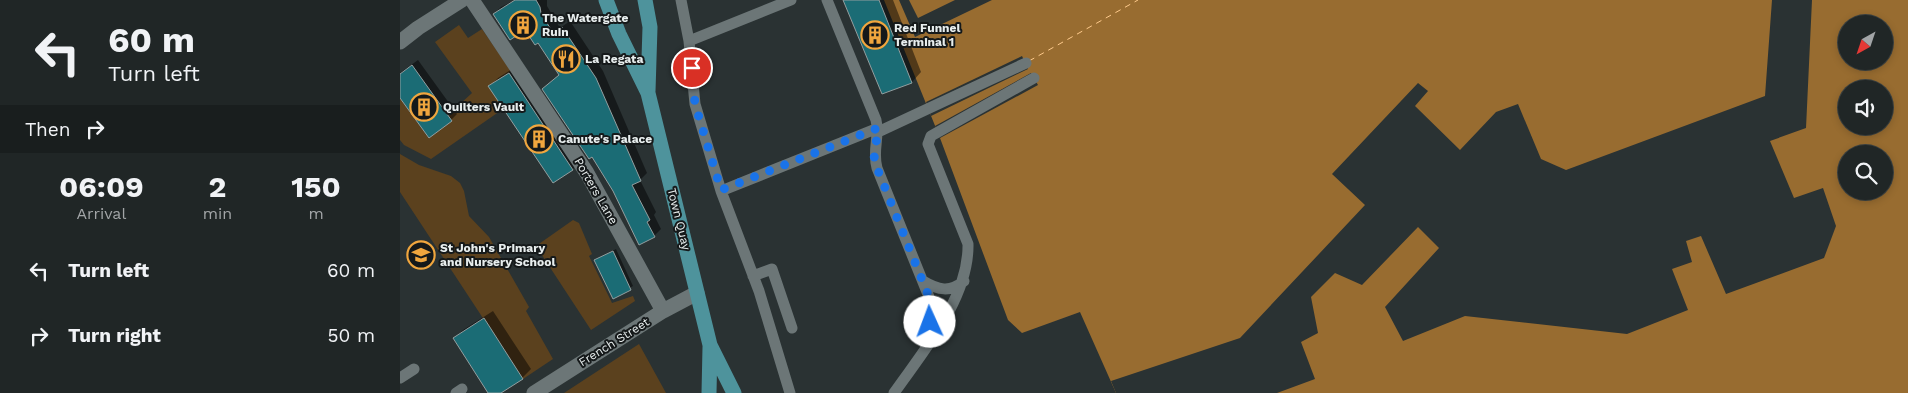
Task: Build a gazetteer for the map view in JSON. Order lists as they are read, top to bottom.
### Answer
{
  "streets": {
    "main road": ["Town Quay"],
    "street": ["Porters Lane", "French Street"]
  },
  "crossings": [
    ["Porters Lane", "French Street"],
    ["Town Quay", "French Street"]
  ],
  "places": {
    "building": [
      "The Watergate Ruin",
      "Red Funnel Terminal 1",
      "Quilters Vault",
      "Canute's Palace"
    ],
    "restaurant": ["La Regata"],
    "school or university": ["St John's Primary and Nursery School"]
  },
  "north": "bottom left",
  "page": {
    "turn": ["60 m", "Turn left"],
    "then": "Then",
    "eta": [
      "06:09",
      "Arrival",
      "2",
      "min",
      "150",
      "m"
    ],
    "list": [
      {
        "name": "Turn left",
        "value": "60 m"
      },
      {
        "name": "Turn right",
        "value": "50 m"
      }
    ]
  }
}
